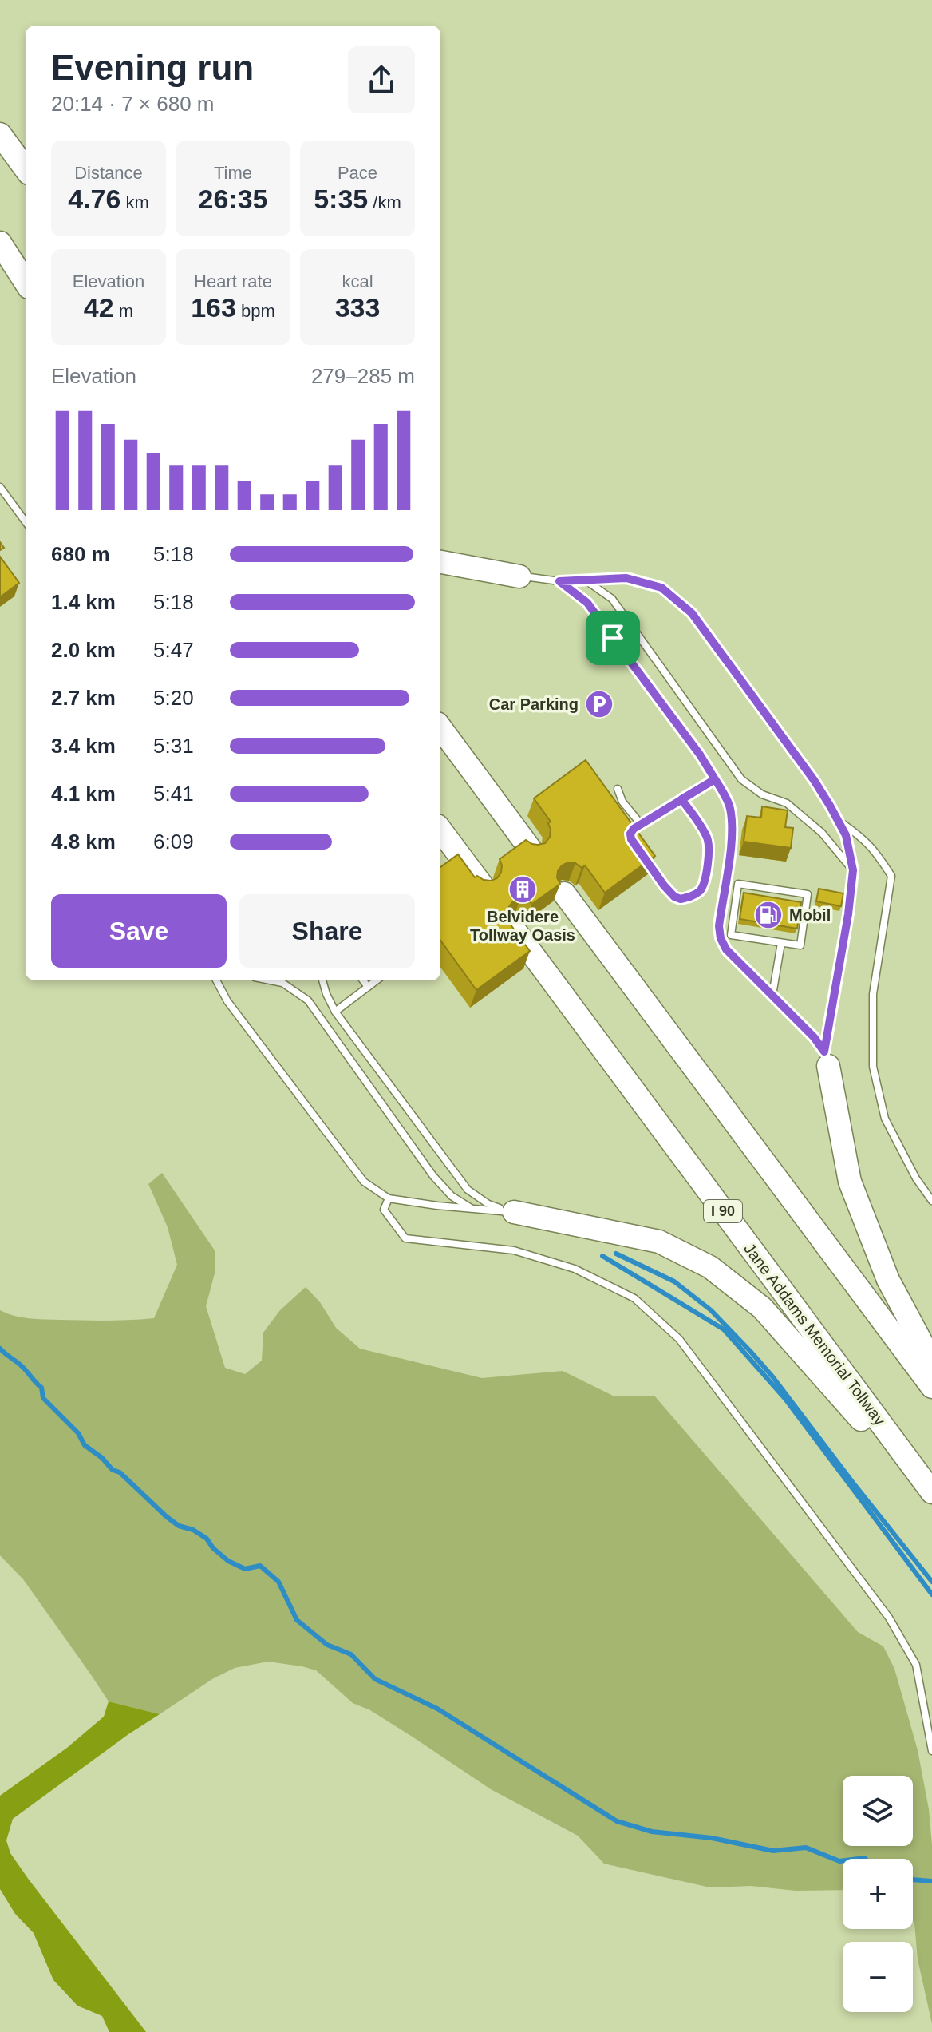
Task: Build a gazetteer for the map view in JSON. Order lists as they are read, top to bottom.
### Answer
{
  "streets": {
    "highway": ["I 90", "Jane Addams Memorial Tollway"]
  },
  "places": {
    "parking": ["Car Parking"],
    "building": ["Belvidere Tollway Oasis"],
    "fuel station": ["Mobil"]
  },
  "page": {
    "heading": ["Evening run", "20:14 · 7 × 680 m"],
    "stats": [
      ["Distance", "4.76 km"],
      ["Time", "26:35"],
      ["Pace", "5:35 /km"],
      ["Elevation", "42 m"],
      ["Heart rate", "163 bpm"],
      ["kcal", "333"]
    ],
    "chart": ["Elevation", "279–285 m"],
    "list": [
      {
        "name": "680 m",
        "note": "5:18"
      },
      {
        "name": "1.4 km",
        "note": "5:18"
      },
      {
        "name": "2.0 km",
        "note": "5:47"
      },
      {
        "name": "2.7 km",
        "note": "5:20"
      },
      {
        "name": "3.4 km",
        "note": "5:31"
      },
      {
        "name": "4.1 km",
        "note": "5:41"
      },
      {
        "name": "4.8 km",
        "note": "6:09"
      }
    ],
    "buttons": ["Save", "Share"],
    "map_buttons": ["+", "−"]
  }
}
